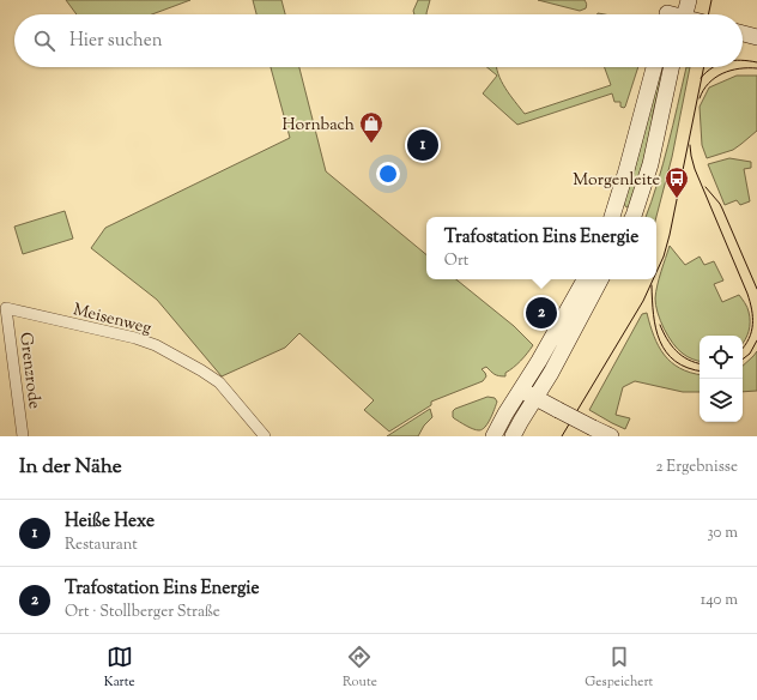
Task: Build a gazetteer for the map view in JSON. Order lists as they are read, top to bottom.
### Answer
{
  "streets": {
    "street": ["Meisenweg", "Grenzrode"]
  },
  "crossings": [
    ["Meisenweg", "Grenzrode"]
  ],
  "places": {
    "shop": ["Hornbach"],
    "bus stop": ["Morgenleite"]
  },
  "page": {
    "search": "Hier suchen",
    "pins": ["1", "2"],
    "popup": ["Trafostation Eins Energie", "Ort"],
    "heading": ["In der Nähe", "2 Ergebnisse"],
    "list": [
      {
        "mark": "1",
        "name": "Heiße Hexe",
        "note": "Restaurant",
        "value": "30 m"
      },
      {
        "mark": "2",
        "name": "Trafostation Eins Energie",
        "note": "Ort · Stollberger Straße",
        "value": "140 m"
      }
    ],
    "nav": ["Karte", "Route", "Gespeichert"]
  }
}
